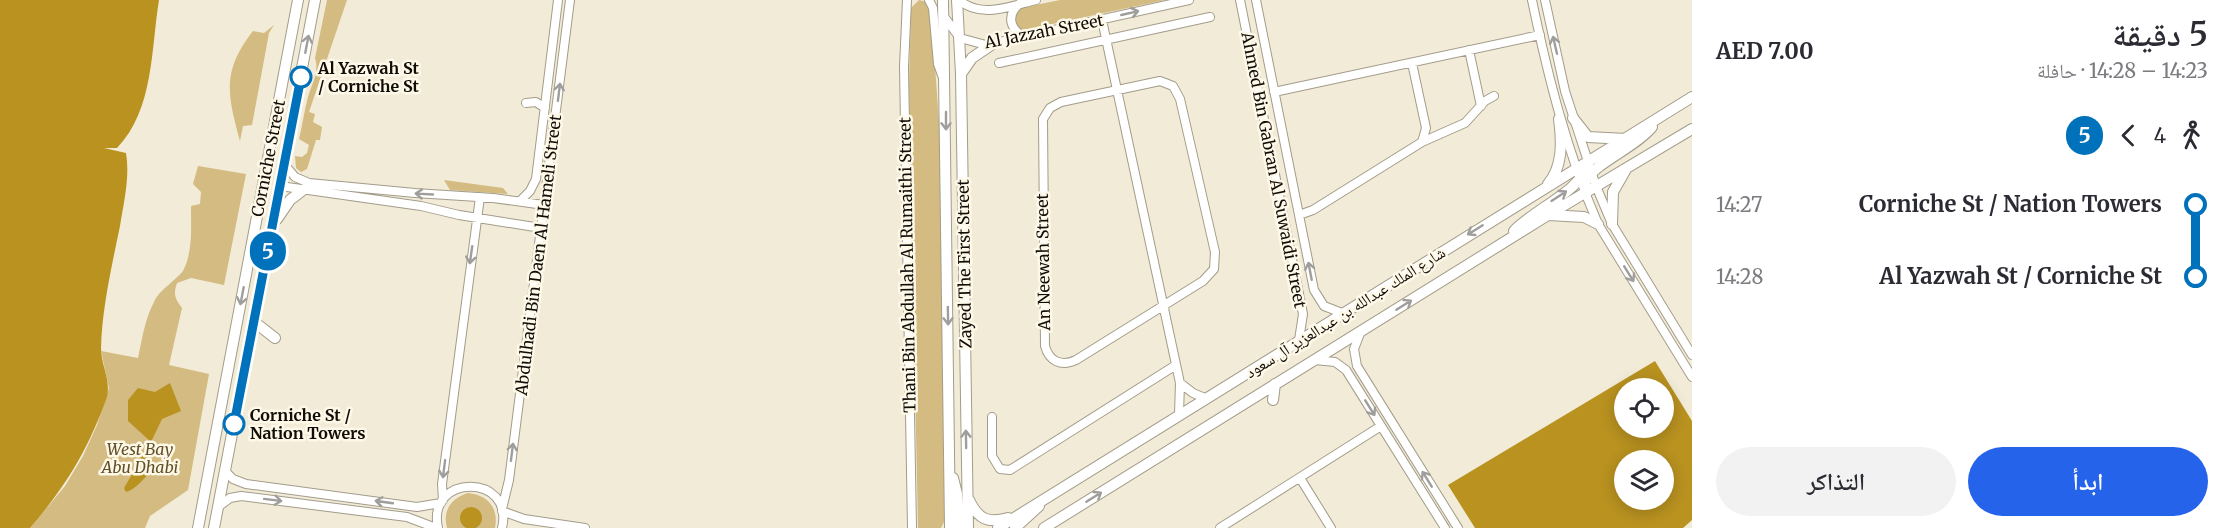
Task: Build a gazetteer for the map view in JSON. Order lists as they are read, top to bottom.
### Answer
{
  "streets": {
    "main road": ["Corniche Street", "Zayed The First Street", "شارع الملك عبدالله بن عبدالعزيز آل سعود"],
    "street": [
      "Al Jazzah Street",
      "Ahmed Bin Gabran Al Suwaidi Street",
      "Abdulhadi Bin Daen Al Hameli Street",
      "An Neewah Street",
      "Thani Bin Abdullah Al Rumaithi Street"
    ]
  },
  "crossings": [
    ["Al Jazzah Street", "Zayed The First Street"],
    ["Ahmed Bin Gabran Al Suwaidi Street", "شارع الملك عبدالله بن عبدالعزيز آل سعود"]
  ],
  "parks": ["West Bay Abu Dhabi"],
  "places": ["Al Yazwah St / Corniche St", "Corniche St / Nation Towers"],
  "lines": ["bus line 5"],
  "page": {
    "heading": ["5 دقيقة", "14:23 – 14:28 · حافلة", "AED 7.00"],
    "on_map": "5",
    "legs": ["4", "5"],
    "list": [
      {
        "name": "Corniche St / Nation Towers",
        "value": "14:27"
      },
      {
        "name": "Al Yazwah St / Corniche St",
        "value": "14:28"
      }
    ],
    "buttons": ["ابدأ", "التذاكر"]
  }
}
